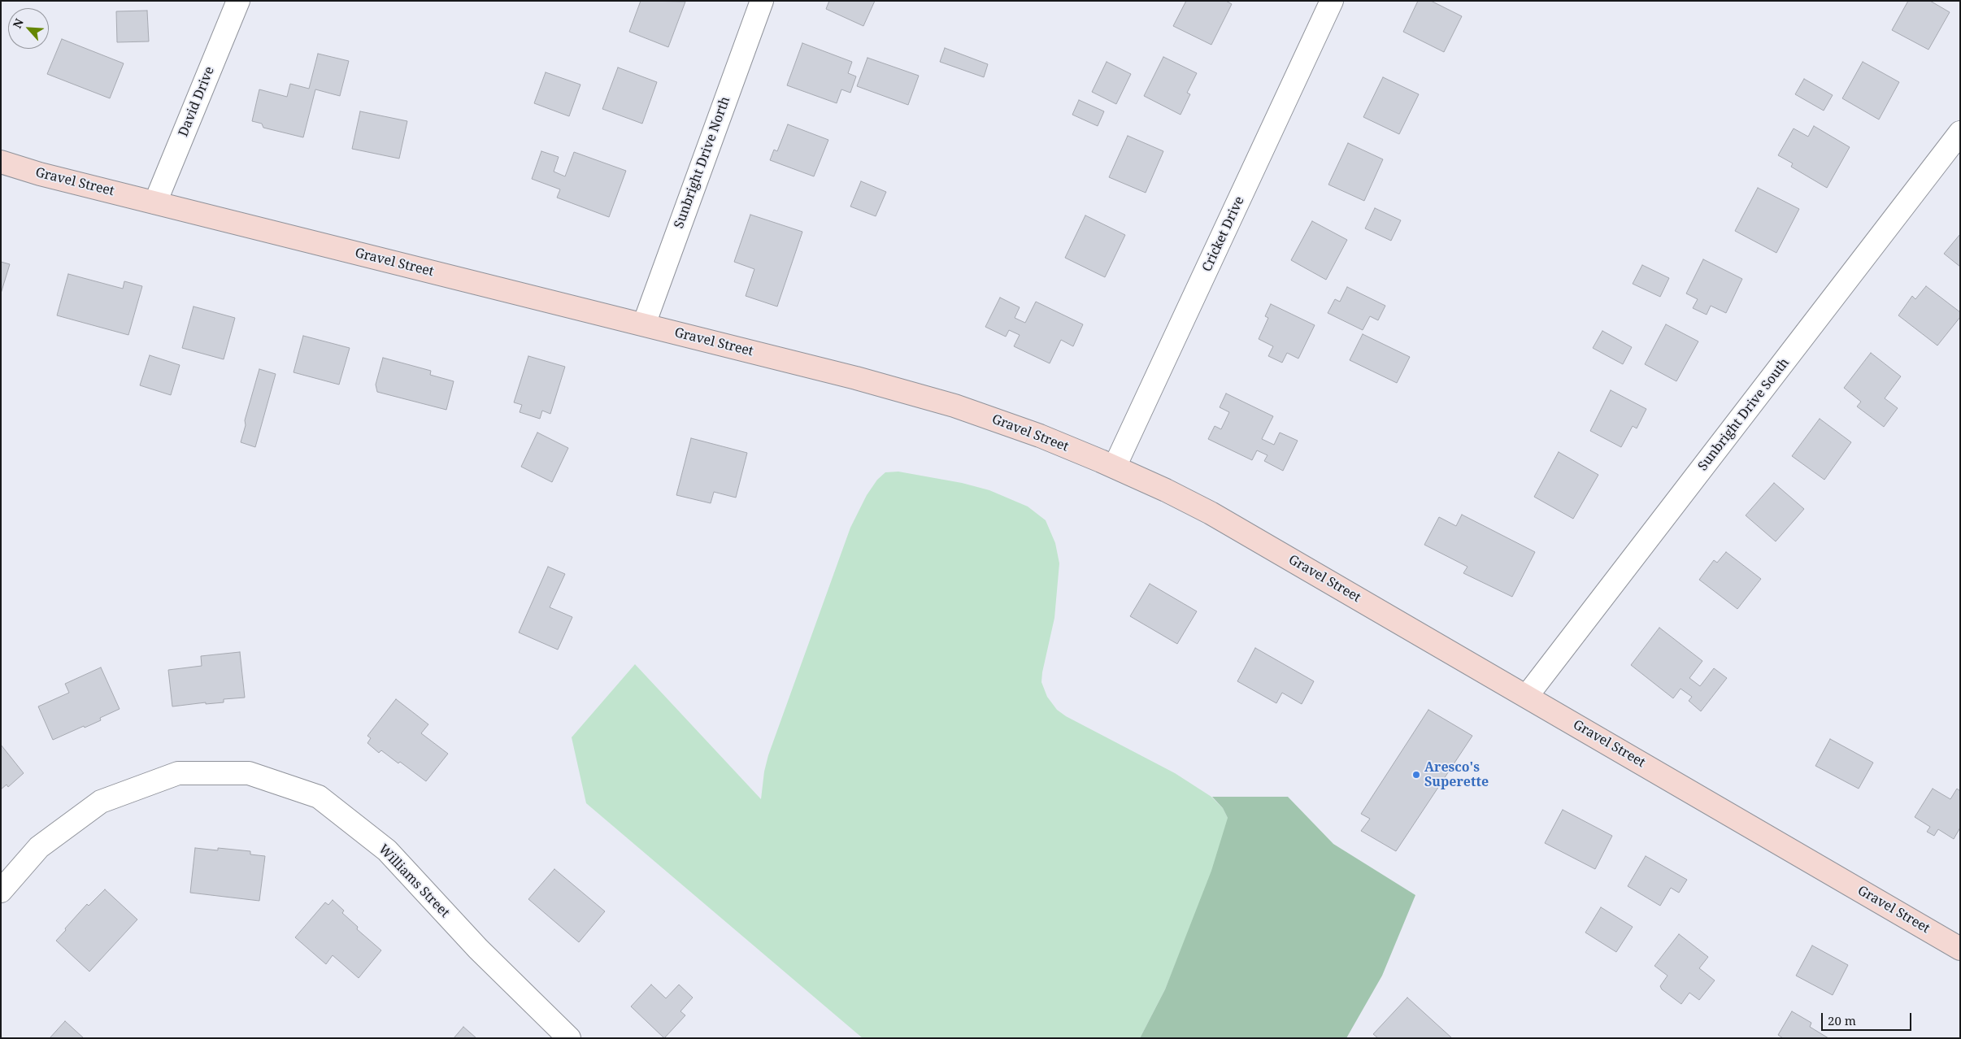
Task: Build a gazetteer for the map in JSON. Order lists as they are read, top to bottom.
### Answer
{
  "streets": {
    "street": [
      "David Drive",
      "Sunbright Drive North",
      "Gravel Street",
      "Cricket Drive",
      "Sunbright Drive South",
      "Williams Street"
    ]
  },
  "crossings": [
    ["David Drive", "Gravel Street"],
    ["Sunbright Drive North", "Gravel Street"],
    ["Gravel Street", "Cricket Drive"],
    ["Gravel Street", "Sunbright Drive South"]
  ],
  "places": ["Aresco's Superette"],
  "scale_bar": "20 m",
  "north": "top left"
}
